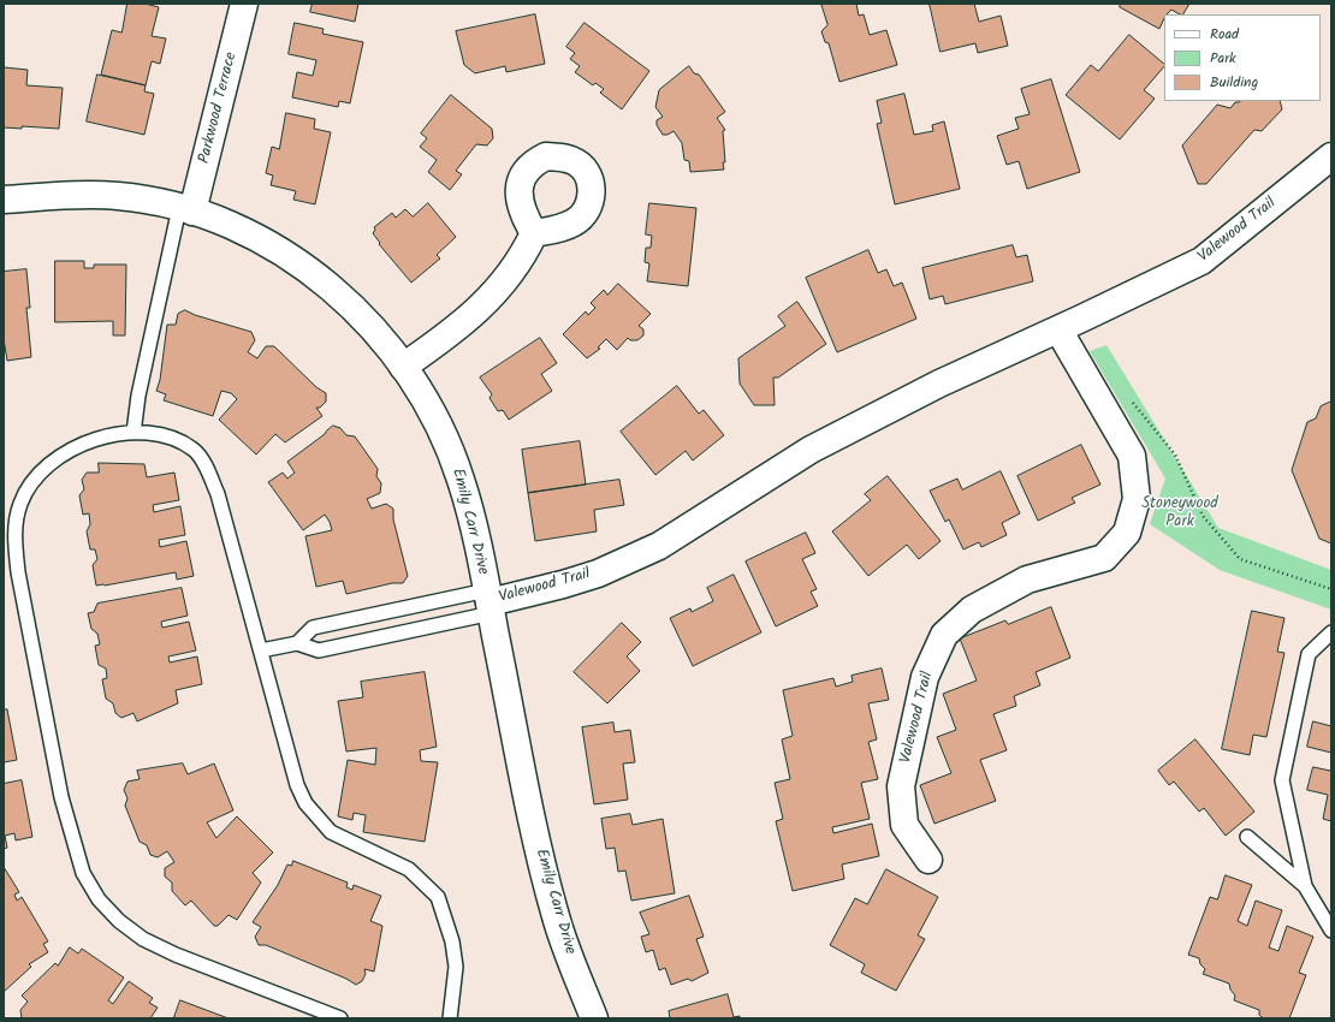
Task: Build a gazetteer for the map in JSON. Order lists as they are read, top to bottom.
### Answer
{
  "streets": {
    "street": ["Parkwood Terrace", "Valewood Trail", "Emily Carr Drive"]
  },
  "crossings": [
    ["Parkwood Terrace", "Emily Carr Drive"],
    ["Valewood Trail", "Emily Carr Drive"]
  ],
  "parks": ["Stoneywood Park"],
  "legend": ["Road", "Park", "Building"]
}
